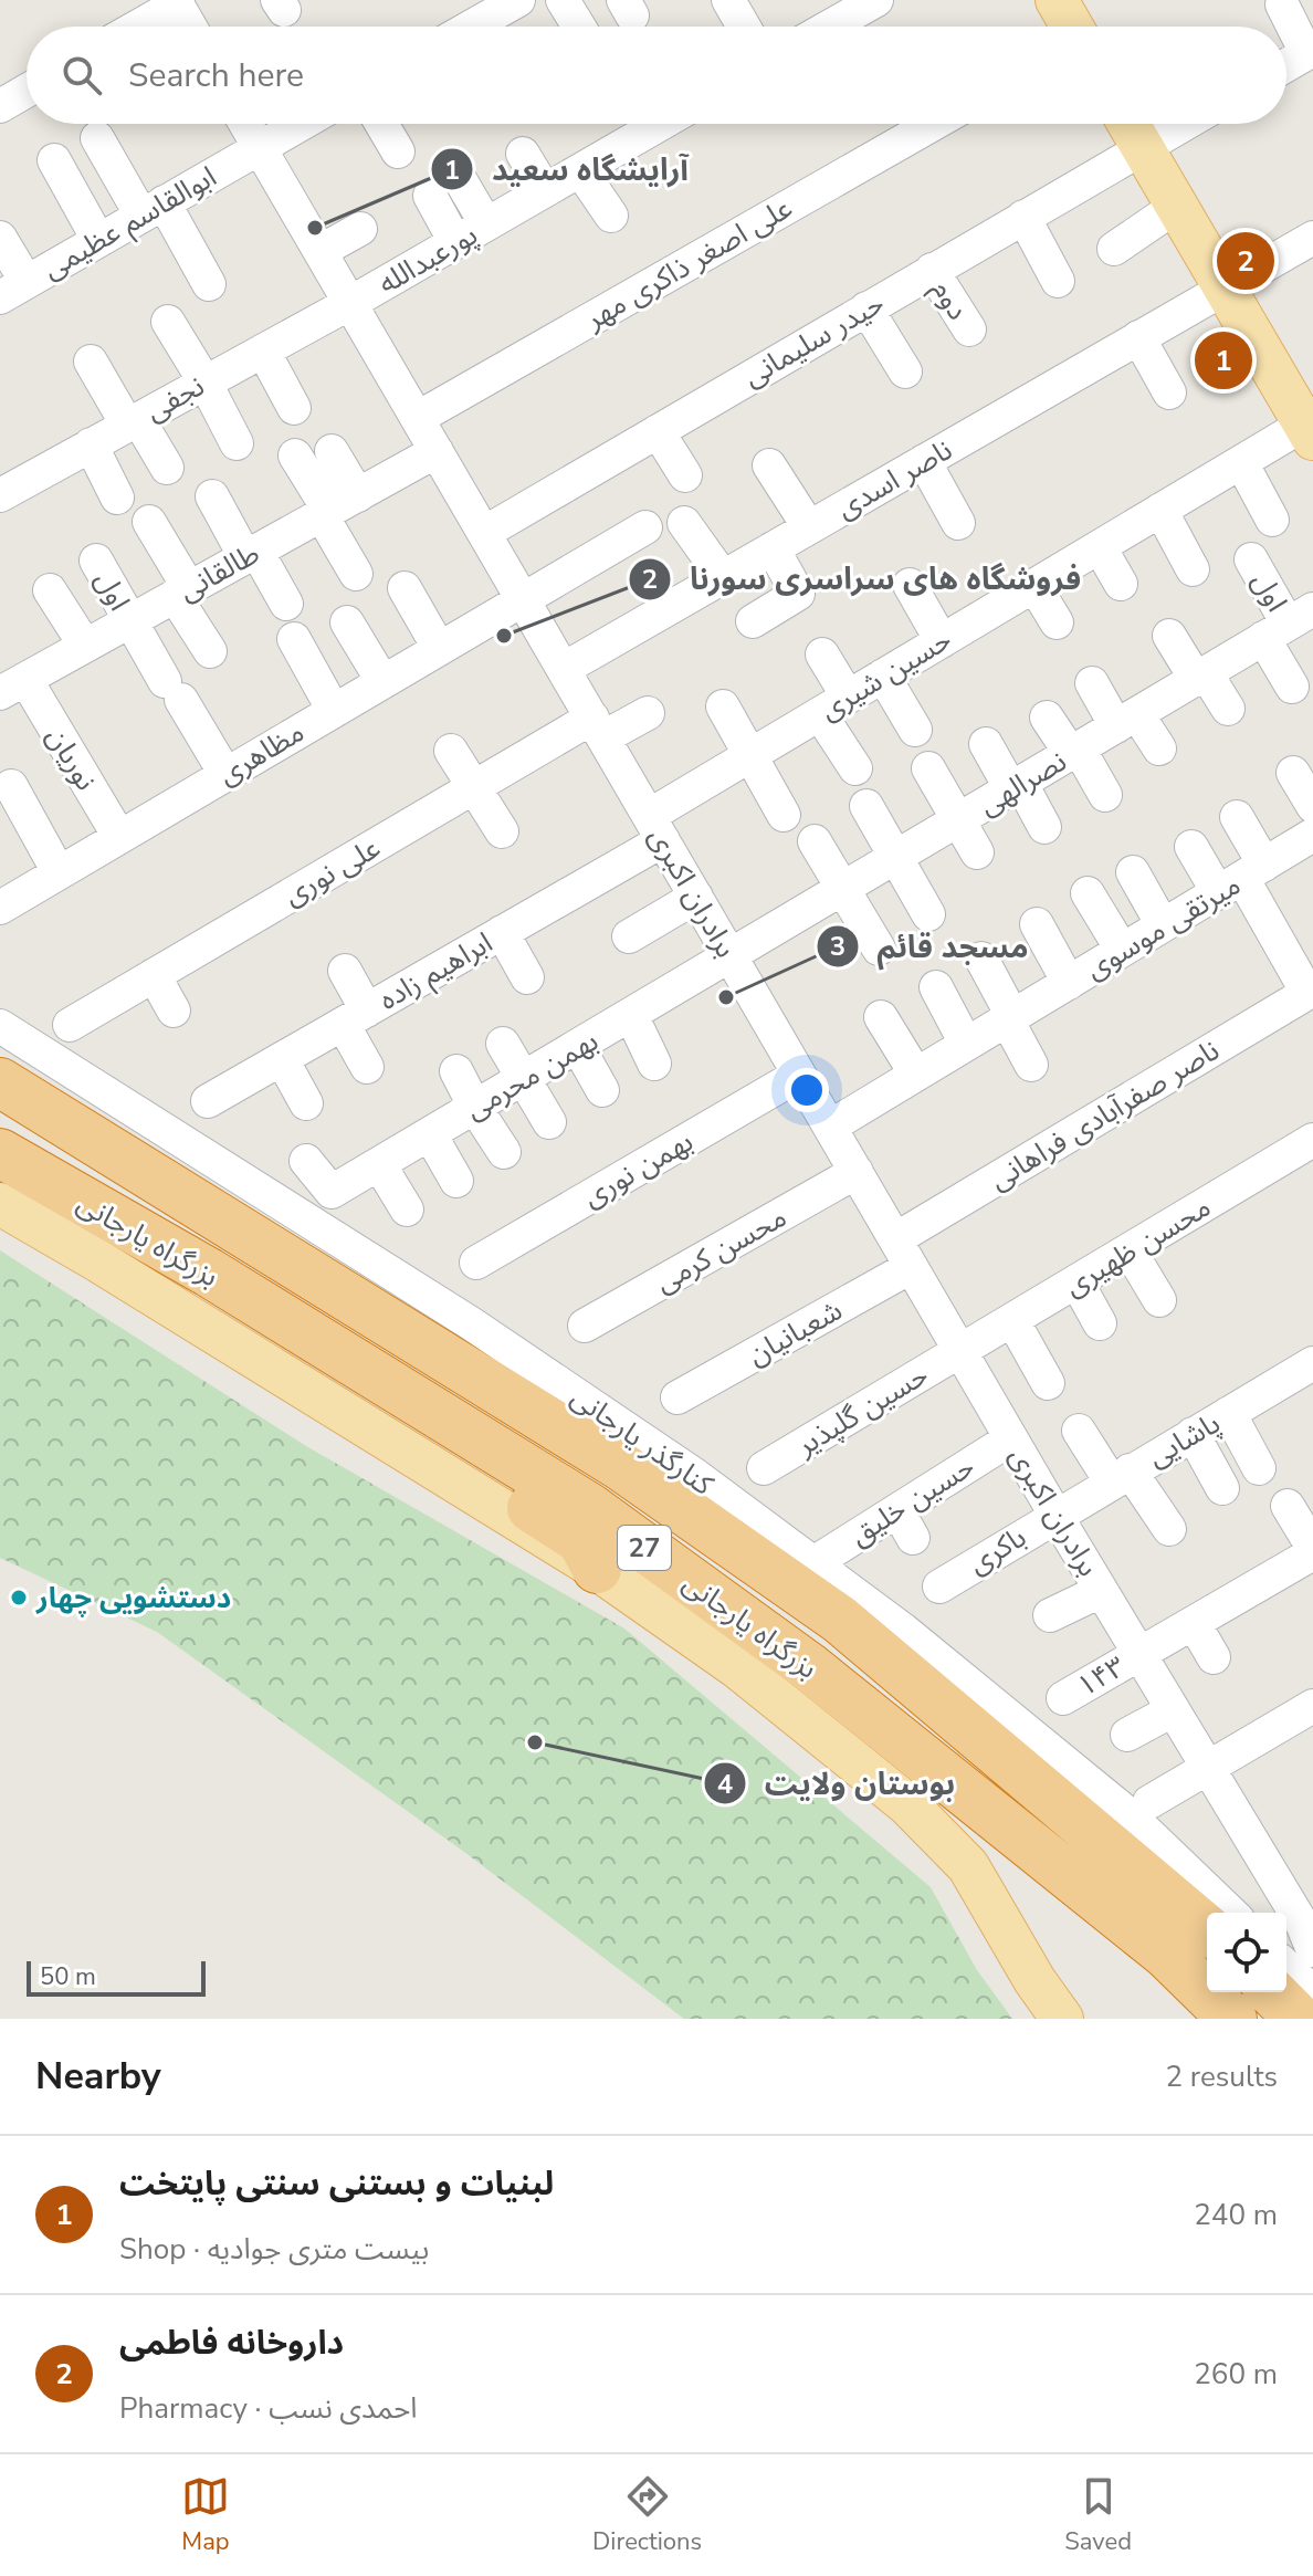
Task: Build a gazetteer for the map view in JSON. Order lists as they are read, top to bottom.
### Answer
{
  "streets": {
    "highway": ["بزرگراه یارجانی", "27"],
    "street": [
      "ابوالقاسم عظیمی",
      "پورعبدالله",
      "علی اصغر ذاکری مهر",
      "دوم",
      "حیدر سلیمانی",
      "نجفی",
      "ناصر اسدی",
      "طالقانی",
      "اول",
      "حسین شیری",
      "مظاهری",
      "نوریان",
      "نصرالهی",
      "علی نوری",
      "برادران اکبری",
      "میرتقی موسوی",
      "ابراهیم زاده",
      "بهمن محرمی",
      "ناصر صفرآبادی فراهانی",
      "بهمن نوری",
      "محسن ظهیری",
      "محسن کرمی",
      "شعبانیان",
      "حسین گلپذیر",
      "پاشایی",
      "کنارگذر یارجانی",
      "حسین خلیق",
      "باکری",
      "۱۴۳"
    ]
  },
  "crossings": [
    ["ابوالقاسم عظیمی", "برادران اکبری"],
    ["پورعبدالله", "نجفی"],
    ["پورعبدالله", "برادران اکبری"],
    ["علی اصغر ذاکری مهر", "برادران اکبری"],
    ["دوم", "حیدر سلیمانی"],
    ["حیدر سلیمانی", "برادران اکبری"],
    ["نجفی", "برادران اکبری"],
    ["ناصر اسدی", "برادران اکبری"],
    ["طالقانی", "اول"],
    ["طالقانی", "نوریان"],
    ["طالقانی", "برادران اکبری"],
    ["اول", "مظاهری"],
    ["اول", "نصرالهی"],
    ["حسین شیری", "برادران اکبری"],
    ["حسین شیری", "ابراهیم زاده"],
    ["مظاهری", "نوریان"],
    ["مظاهری", "برادران اکبری"],
    ["نصرالهی", "برادران اکبری"],
    ["نصرالهی", "بهمن محرمی"],
    ["علی نوری", "برادران اکبری"],
    ["برادران اکبری", "میرتقی موسوی"],
    ["برادران اکبری", "ابراهیم زاده"],
    ["برادران اکبری", "بهمن محرمی"],
    ["برادران اکبری", "ناصر صفرآبادی فراهانی"],
    ["برادران اکبری", "بهمن نوری"],
    ["برادران اکبری", "محسن ظهیری"],
    ["برادران اکبری", "محسن کرمی"],
    ["برادران اکبری", "شعبانیان"],
    ["برادران اکبری", "حسین گلپذیر"],
    ["برادران اکبری", "پاشایی"],
    ["برادران اکبری", "حسین خلیق"],
    ["برادران اکبری", "باکری"],
    ["برادران اکبری", "۱۴۳"],
    ["ناصر صفرآبادی فراهانی", "شعبانیان"],
    ["محسن ظهیری", "حسین گلپذیر"],
    ["پاشایی", "باکری"],
    ["کنارگذر یارجانی", "حسین خلیق"]
  ],
  "places": [
    "آرایشگاه سعید",
    "فروشگاه های سراسری سورنا",
    "مسجد قائم",
    "دستشویی چهار",
    "بوستان ولایت"
  ],
  "scale_bar": "50 m",
  "page": {
    "search": "Search here",
    "pins": ["2", "1"],
    "scale": "50 m",
    "heading": ["Nearby", "2 results"],
    "list": [
      {
        "mark": "1",
        "name": "لبنیات و بستنی سنتی پایتخت",
        "note": "Shop · بیست متری جوادیه",
        "value": "240 m"
      },
      {
        "mark": "2",
        "name": "داروخانه فاطمی",
        "note": "Pharmacy · احمدی نسب",
        "value": "260 m"
      }
    ],
    "nav": ["Map", "Directions", "Saved"]
  }
}
